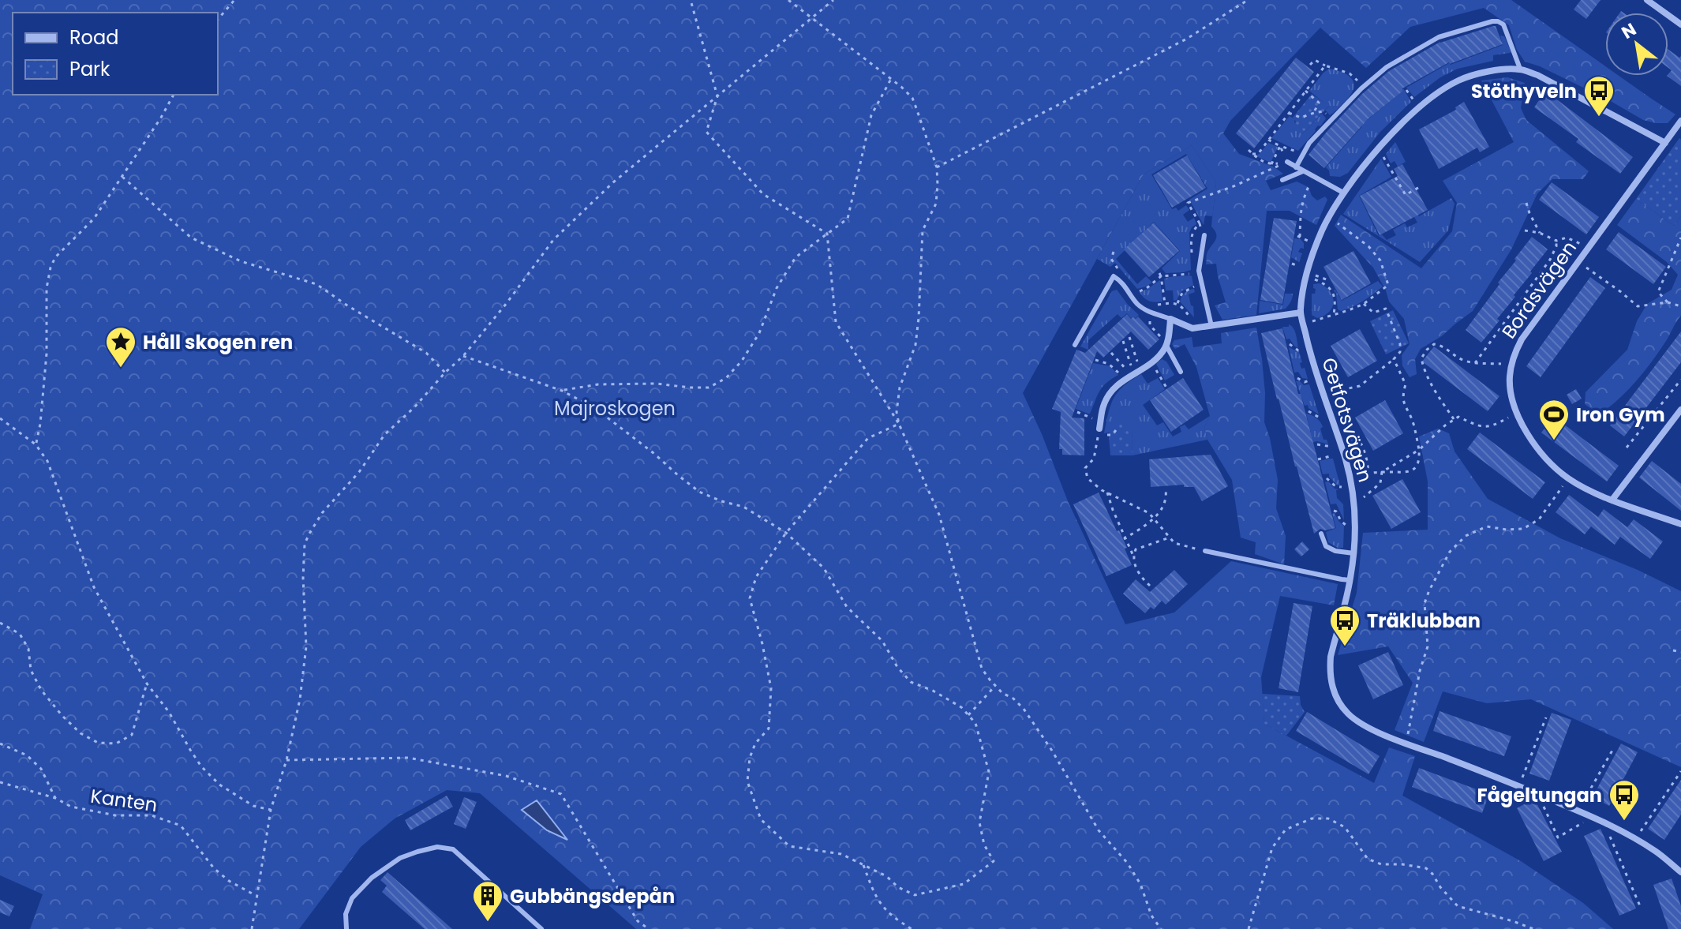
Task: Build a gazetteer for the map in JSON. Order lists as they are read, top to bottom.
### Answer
{
  "streets": {
    "street": ["Bordsvägen", "Getfotsvägen"],
    "path": ["Kanten"]
  },
  "crossings": [
    ["Bordsvägen", "Getfotsvägen"]
  ],
  "parks": ["Majroskogen"],
  "places": {
    "bus stop": ["Stöthyveln", "Träklubban", "Fågeltungan"],
    "place": ["Håll skogen ren"],
    "sports": ["Iron Gym"],
    "building": ["Gubbängsdepån"]
  },
  "legend": ["Road", "Park"],
  "north": "top left"
}
